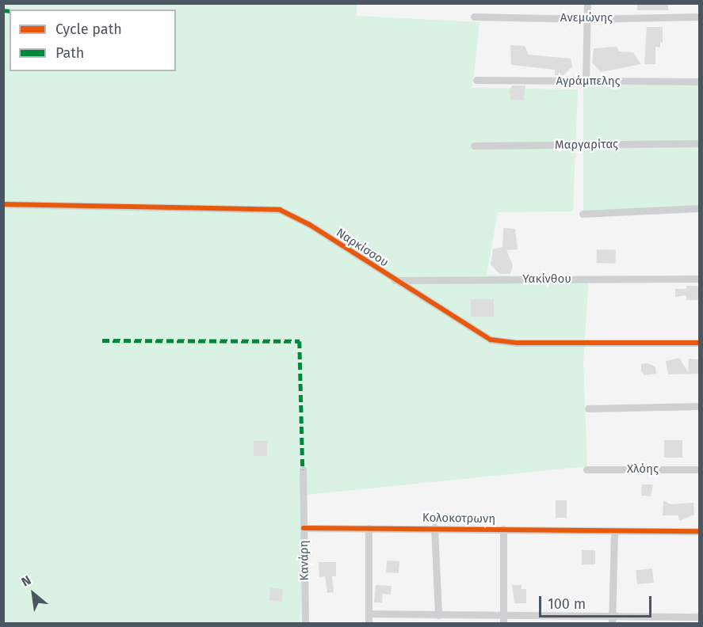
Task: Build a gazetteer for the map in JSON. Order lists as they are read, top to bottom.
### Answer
{
  "streets": {
    "street": [
      "Ανεμώνης",
      "Αγράμπελης",
      "Μαργαρίτας",
      "Ναρκίσσου",
      "Υακίνθου",
      "Χλόης",
      "Κολοκοτρωνη",
      "Κανάρη"
    ]
  },
  "crossings": [
    ["Ναρκίσσου", "Υακίνθου"],
    ["Κολοκοτρωνη", "Κανάρη"]
  ],
  "legend": ["Cycle path", "Path"],
  "scale_bar": "100 m",
  "north": "top left"
}
